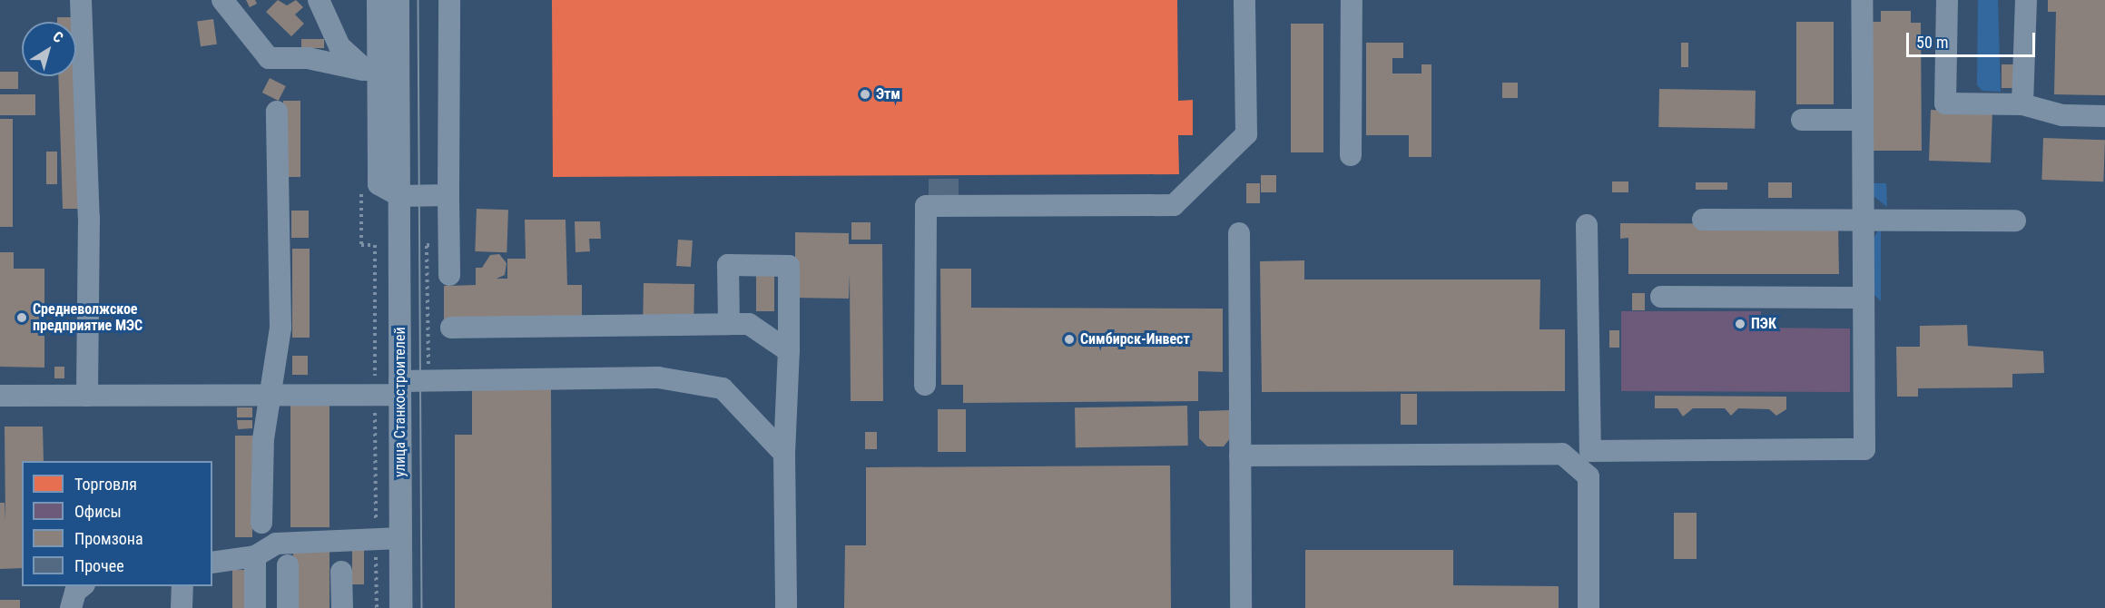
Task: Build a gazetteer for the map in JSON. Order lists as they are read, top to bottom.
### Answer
{
  "streets": {
    "street": ["улица Станкостроителей"]
  },
  "places": [
    "Этм",
    "Средневолжское предприятие МЭС",
    "ПЭК",
    "Симбирск-Инвест"
  ],
  "legend": [
    "Торговля",
    "Офисы",
    "Промзона",
    "Прочее"
  ],
  "scale_bar": "50 m",
  "north": "top right"
}
